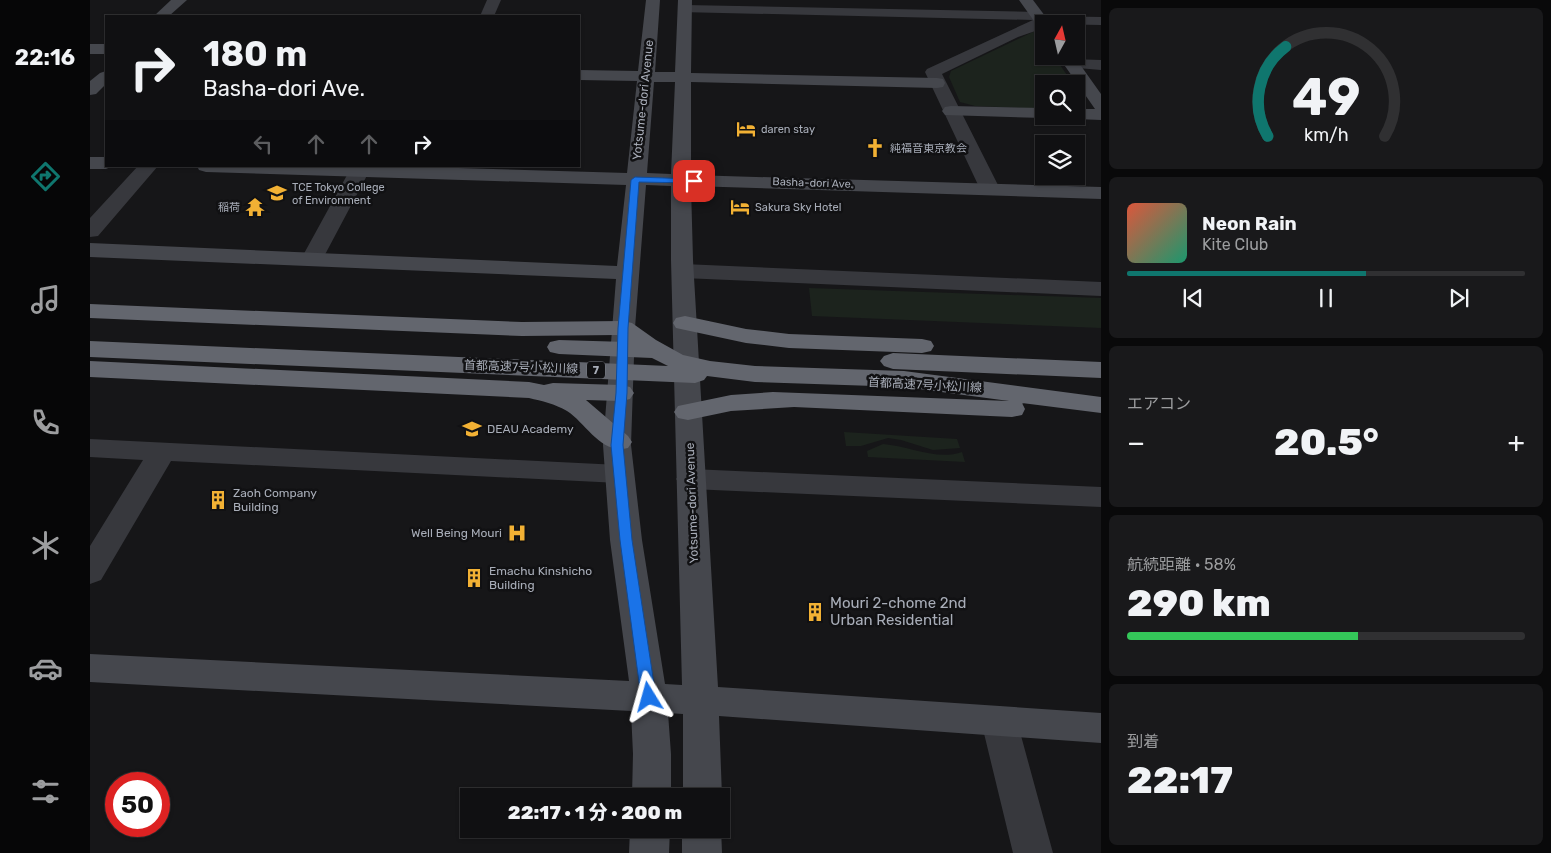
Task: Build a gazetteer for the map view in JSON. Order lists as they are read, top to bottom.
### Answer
{
  "streets": {
    "highway": ["首都高速7号小松川線", "7"],
    "street": ["Yotsume-dori Avenue", "Basha-dori Ave."]
  },
  "crossings": [
    ["Yotsume-dori Avenue", "Basha-dori Ave."]
  ],
  "places": {
    "hotel": ["daren stay", "Sakura Sky Hotel"],
    "church": ["純福音東京教会"],
    "school or university": ["TCE Tokyo College of Environment", "DEAU Academy"],
    "temple": ["稲荷"],
    "building": ["Zaoh Company Building", "Emachu Kinshicho Building", "Mouri 2-chome 2nd Urban Residential"],
    "hospital": ["Well Being Mouri"]
  },
  "north": "top",
  "page": {
    "tabs": "22:16",
    "turn": ["180 m", "Basha-dori Ave."],
    "song": ["Neon Rain", "Kite Club"],
    "tile": [
      "エアコン",
      ["航続距離 · 58%", "290 km"],
      ["到着", "22:17"]
    ],
    "heat": ["−", "20.5°", "+"],
    "limit": "50",
    "trip": "22:17 · 1 分 · 200 m",
    "gauge": ["49", "km/h"]
  }
}
